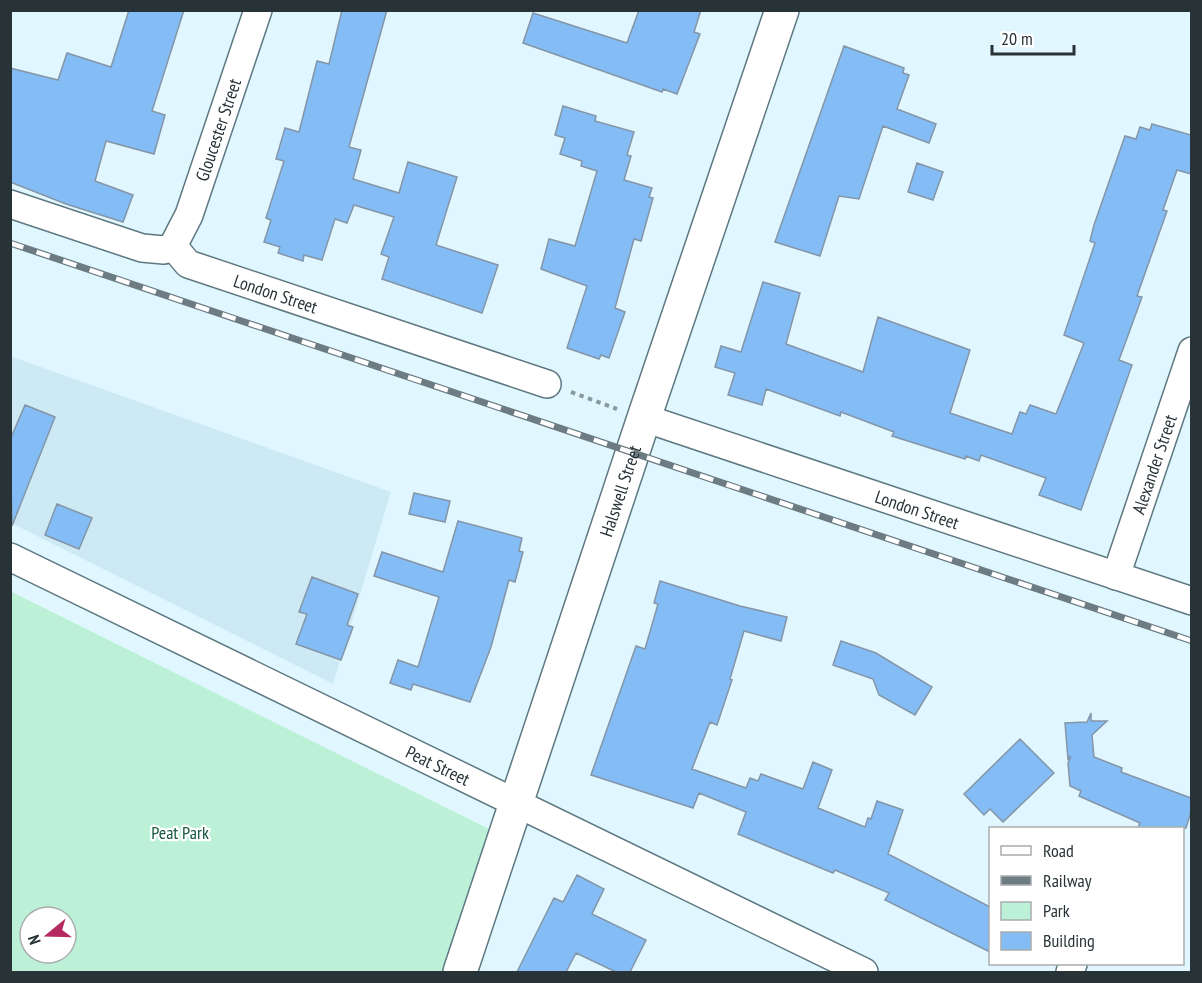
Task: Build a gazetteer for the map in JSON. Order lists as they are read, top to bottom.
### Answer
{
  "streets": {
    "street": [
      "Gloucester Street",
      "London Street",
      "Alexander Street",
      "Halswell Street",
      "Peat Street"
    ]
  },
  "crossings": [
    ["Gloucester Street", "London Street"],
    ["London Street", "Alexander Street"],
    ["London Street", "Halswell Street"],
    ["Halswell Street", "Peat Street"]
  ],
  "parks": ["Peat Park"],
  "legend": [
    "Road",
    "Railway",
    "Park",
    "Building"
  ],
  "scale_bar": "20 m",
  "north": "left"
}
